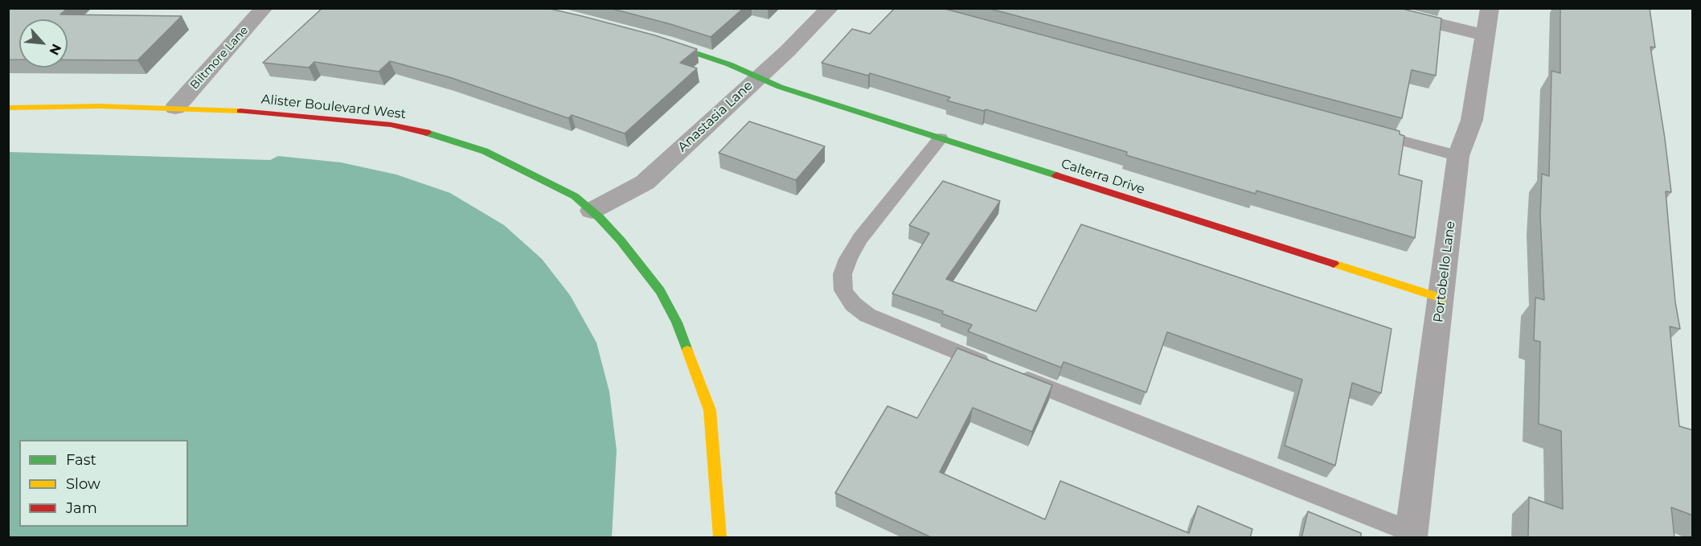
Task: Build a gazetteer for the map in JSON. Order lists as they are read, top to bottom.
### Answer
{
  "streets": {
    "street": [
      "Biltmore Lane",
      "Alister Boulevard West",
      "Anastasia Lane",
      "Calterra Drive",
      "Portobello Lane"
    ]
  },
  "crossings": [
    ["Biltmore Lane", "Alister Boulevard West"],
    ["Alister Boulevard West", "Anastasia Lane"],
    ["Anastasia Lane", "Calterra Drive"],
    ["Calterra Drive", "Portobello Lane"]
  ],
  "legend": ["Fast", "Slow", "Jam"],
  "north": "bottom right"
}
